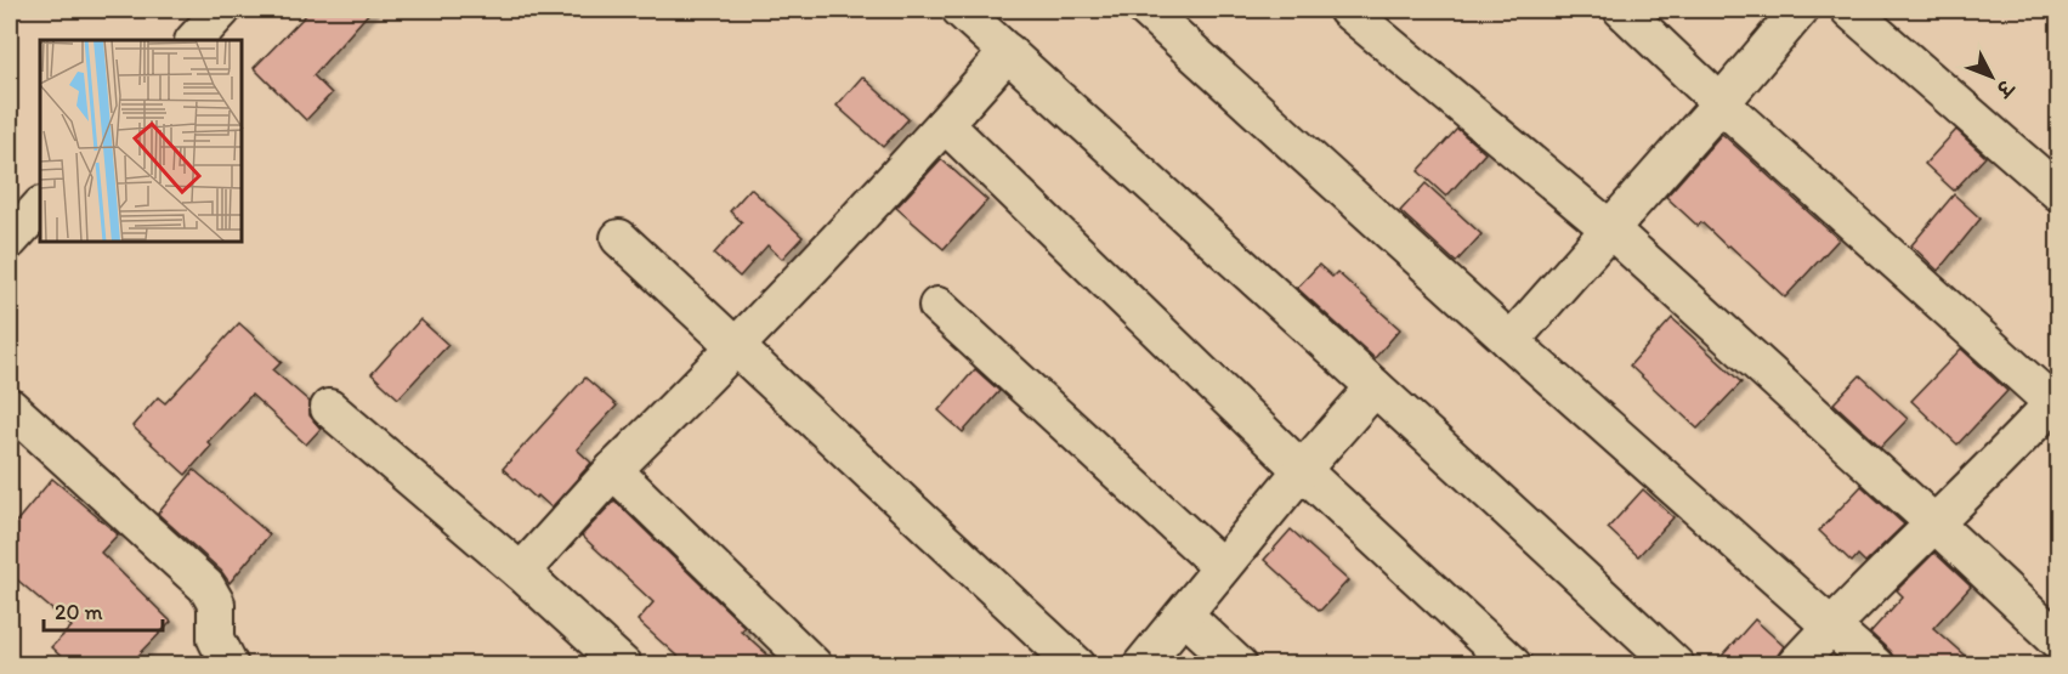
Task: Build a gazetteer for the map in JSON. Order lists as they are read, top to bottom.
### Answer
{
  "scale_bar": "20 m",
  "north": "bottom right"
}
